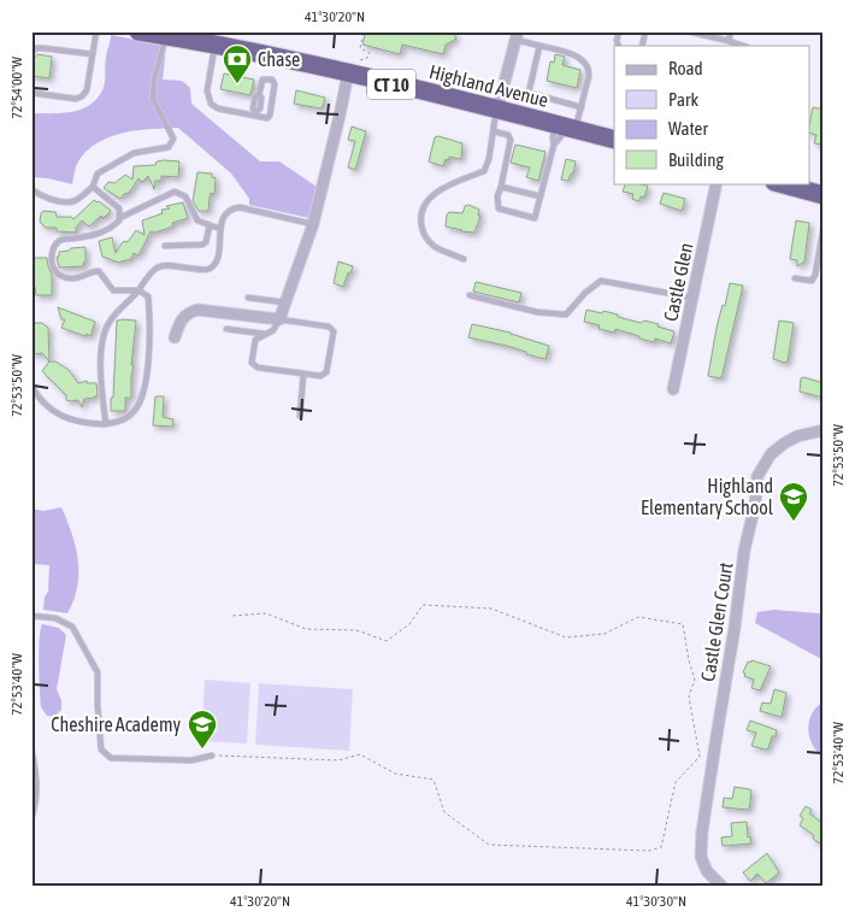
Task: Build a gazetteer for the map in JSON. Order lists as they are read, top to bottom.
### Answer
{
  "streets": {
    "highway": ["CT 10", "Highland Avenue"],
    "street": ["Castle Glen", "Castle Glen Court"]
  },
  "places": {
    "bank": ["Chase"],
    "school or university": ["Highland Elementary School", "Cheshire Academy"]
  },
  "legend": [
    "Road",
    "Park",
    "Water",
    "Building"
  ],
  "coordinates": [
    "41°30'20\"N",
    "72°54'00\"W",
    "72°53'50\"W",
    "72°53'40\"W",
    "41°30'30\"N"
  ]
}
